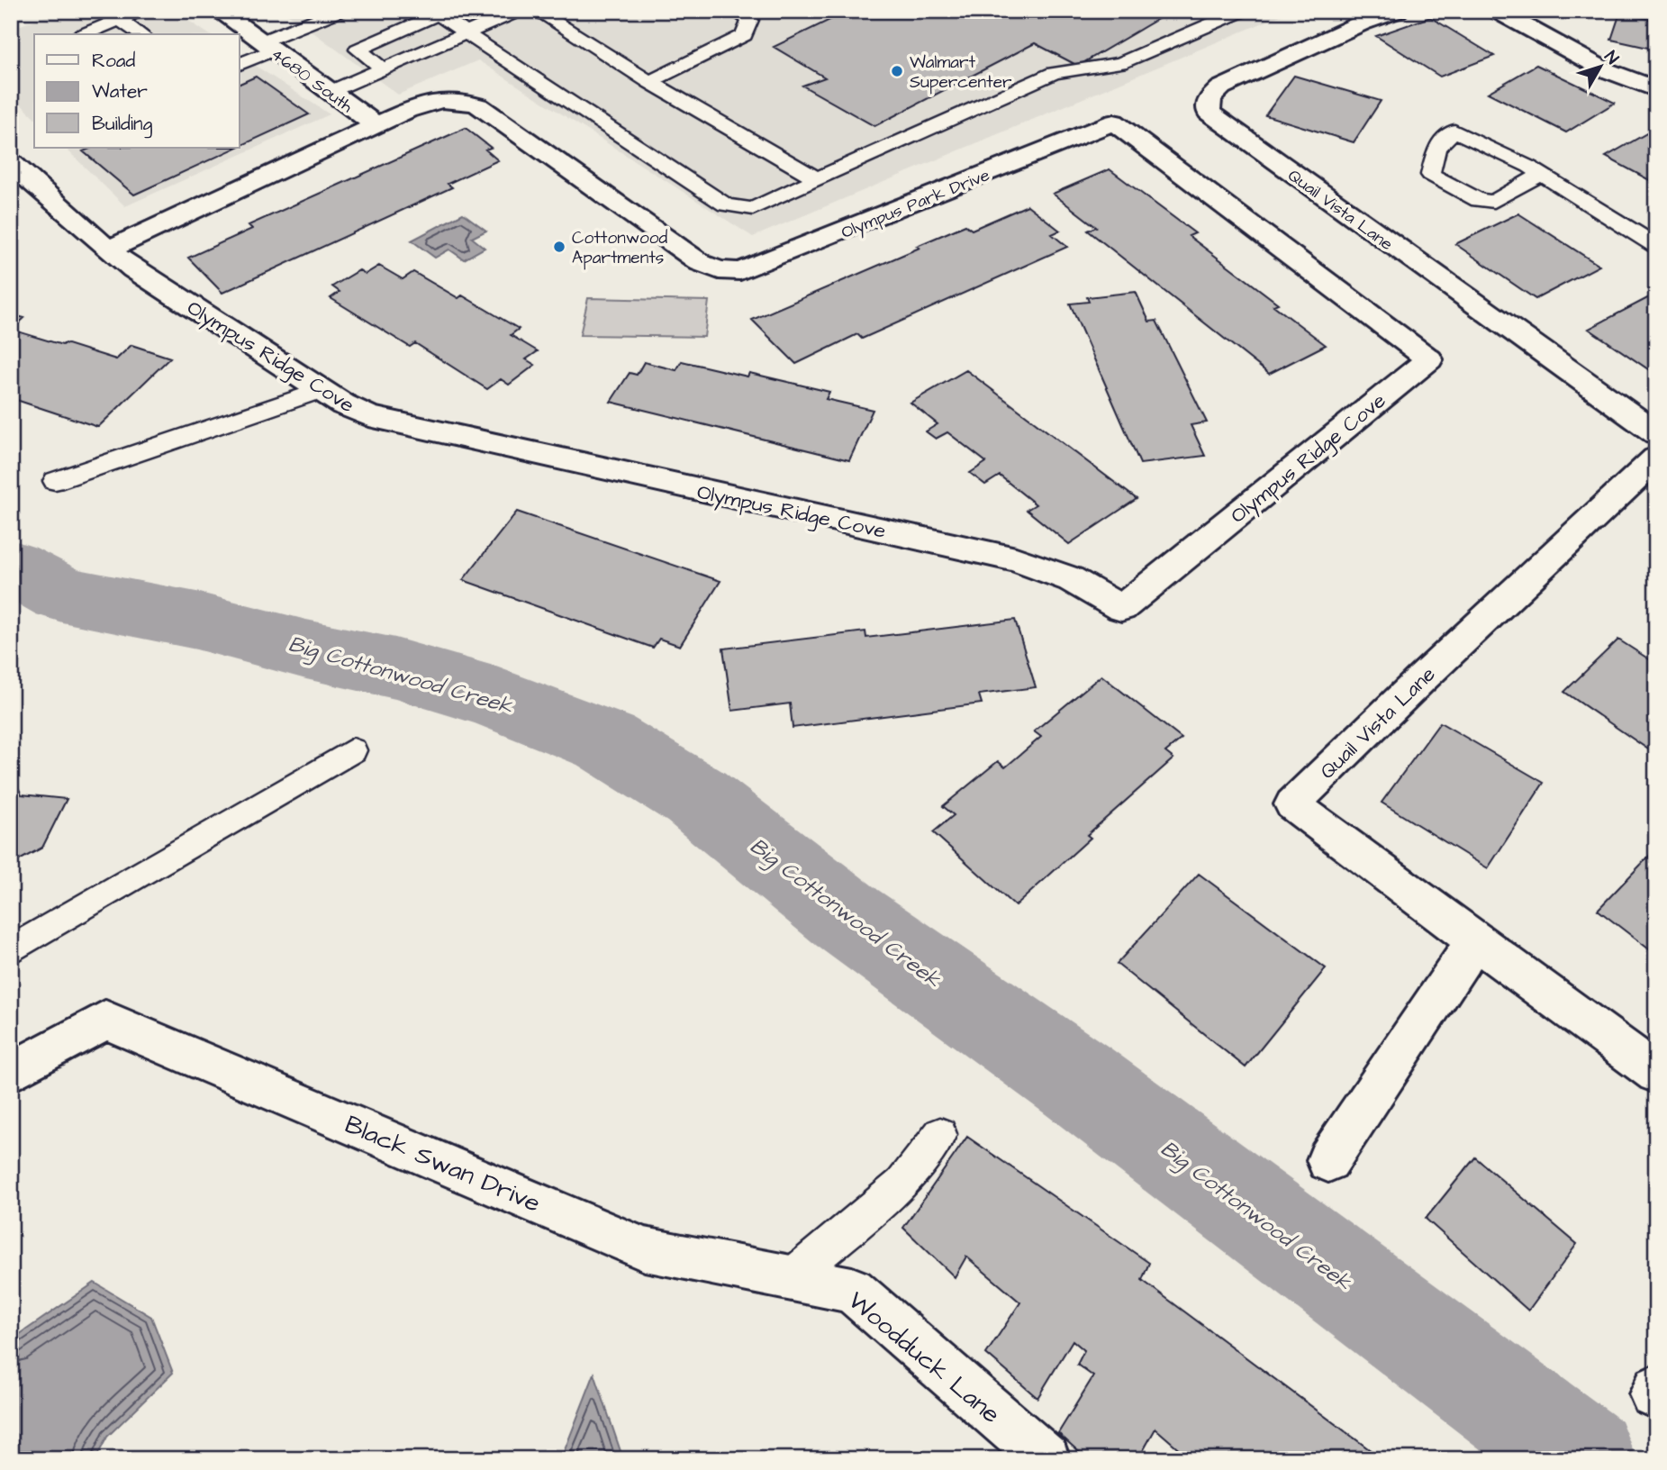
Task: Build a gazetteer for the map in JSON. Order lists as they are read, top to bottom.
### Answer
{
  "streets": {
    "street": [
      "4680 South",
      "Olympus Park Drive",
      "Quail Vista Lane",
      "Olympus Ridge Cove",
      "Black Swan Drive",
      "Woodduck Lane"
    ]
  },
  "crossings": [
    ["4680 South", "Olympus Park Drive"],
    ["Olympus Park Drive", "Olympus Ridge Cove"],
    ["Black Swan Drive", "Woodduck Lane"]
  ],
  "water": ["Big Cottonwood Creek"],
  "places": ["Walmart Supercenter", "Cottonwood Apartments"],
  "legend": ["Road", "Water", "Building"],
  "north": "top right"
}
